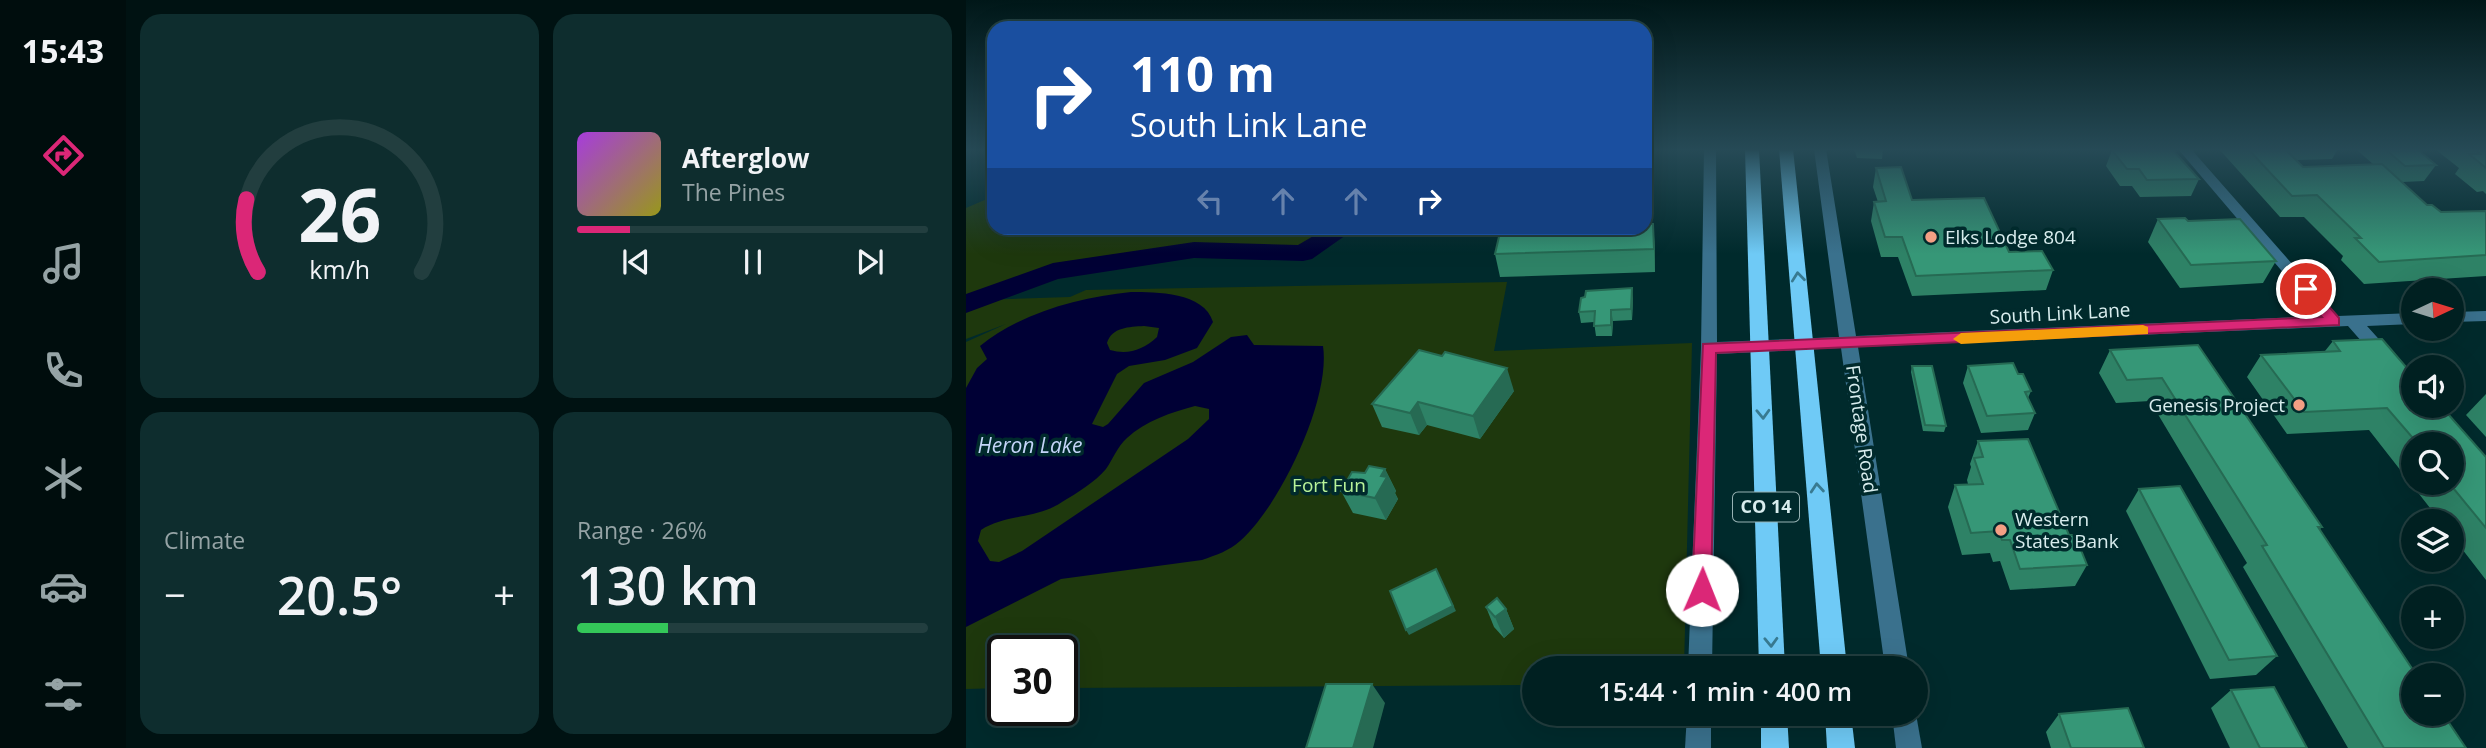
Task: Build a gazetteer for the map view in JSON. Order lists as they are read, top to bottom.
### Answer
{
  "streets": {
    "highway": ["CO 14"],
    "street": ["South Link Lane", "Frontage Road"]
  },
  "crossings": [
    ["South Link Lane", "Frontage Road"],
    ["South Link Lane", "CO 14"]
  ],
  "water": ["Heron Lake"],
  "parks": ["Fort Fun"],
  "places": ["Elks Lodge 804", "Genesis Project", "Western States Bank"],
  "north": "right",
  "page": {
    "tabs": "15:43",
    "turn": ["110 m", "South Link Lane"],
    "song": ["Afterglow", "The Pines"],
    "map_buttons": ["+", "−"],
    "tile": [
      "Climate",
      ["Range · 26%", "130 km"]
    ],
    "heat": ["−", "20.5°", "+"],
    "limit": "30",
    "trip": "15:44 · 1 min · 400 m",
    "gauge": ["26", "km/h"]
  }
}
